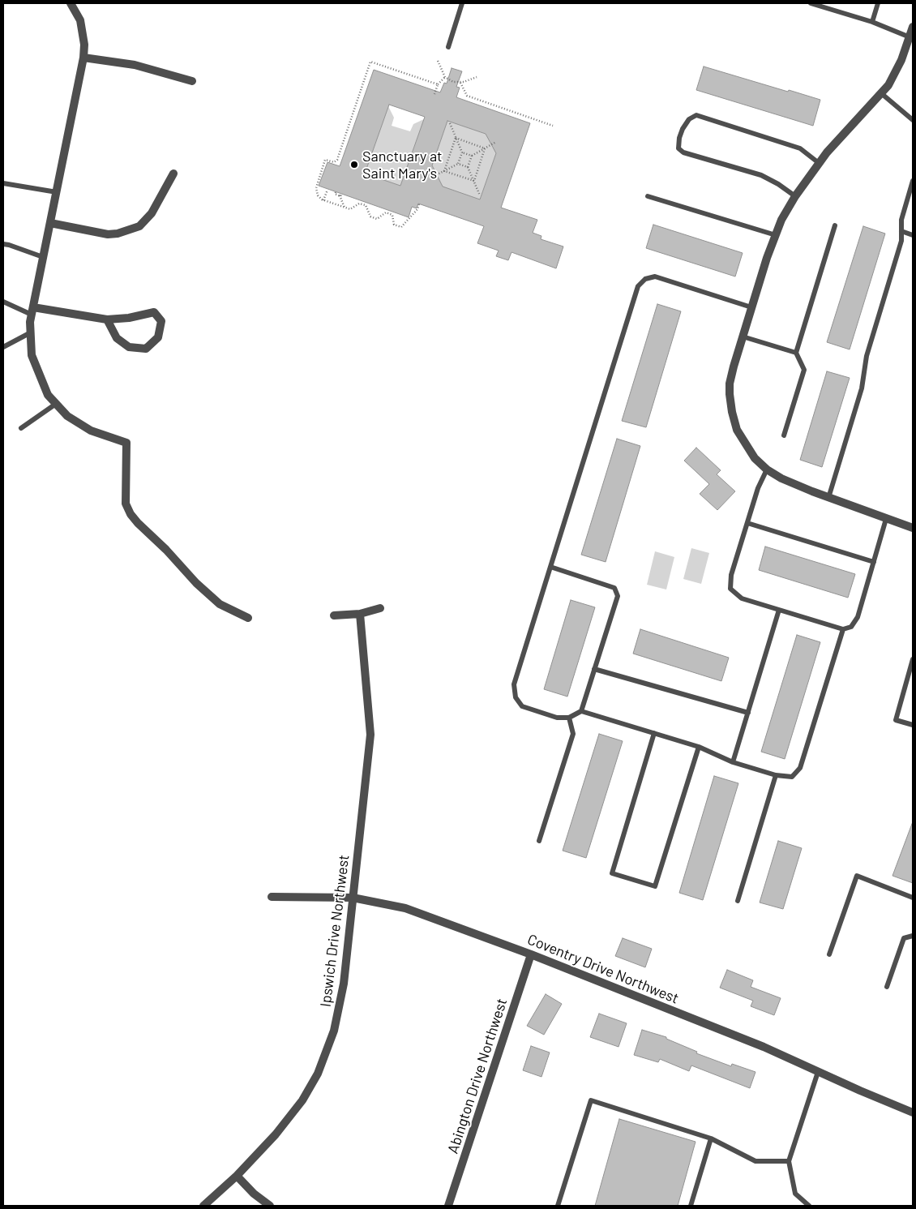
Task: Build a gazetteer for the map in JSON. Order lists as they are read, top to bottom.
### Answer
{
  "streets": {
    "street": ["Ipswich Drive Northwest", "Coventry Drive Northwest", "Abington Drive Northwest"]
  },
  "crossings": [
    ["Ipswich Drive Northwest", "Coventry Drive Northwest"],
    ["Coventry Drive Northwest", "Abington Drive Northwest"]
  ],
  "places": ["Sanctuary at Saint Mary's"]
}
